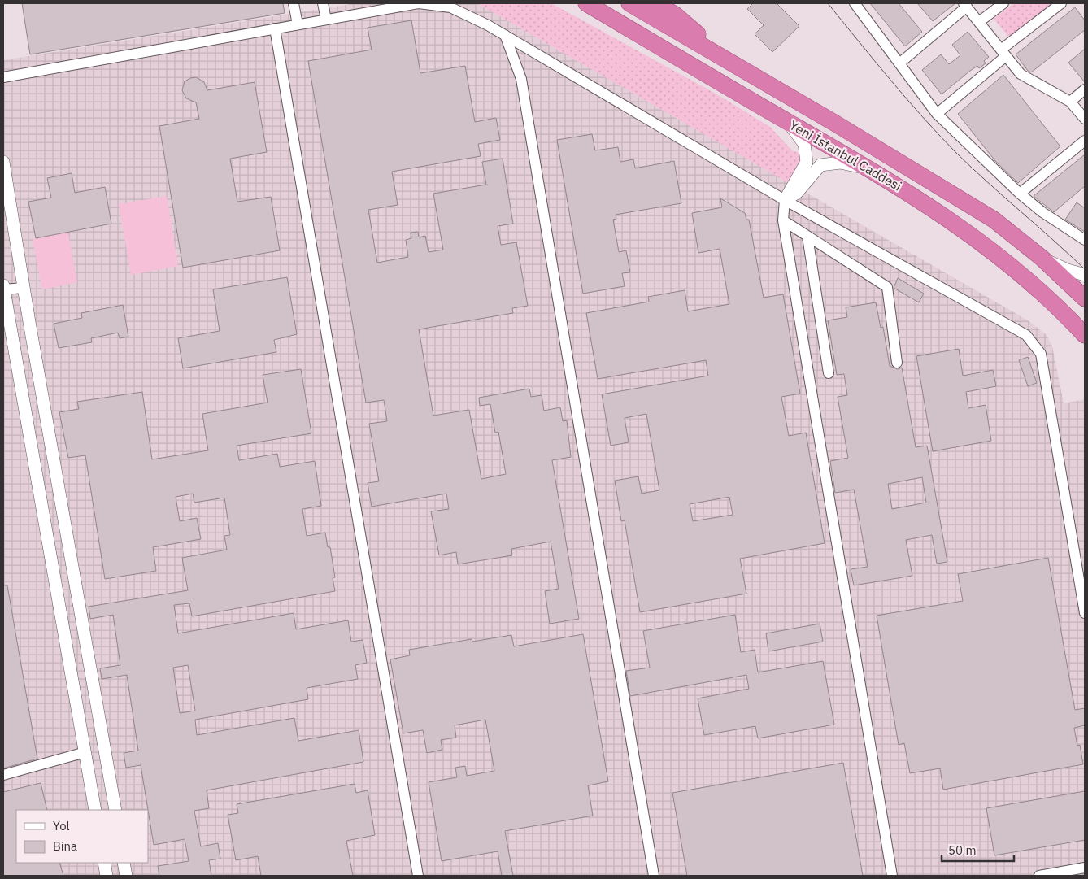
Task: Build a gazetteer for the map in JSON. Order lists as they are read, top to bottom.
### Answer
{
  "streets": {
    "highway": ["Yeni İstanbul Caddesi"]
  },
  "legend": ["Yol", "Bina"],
  "scale_bar": "50 m"
}
